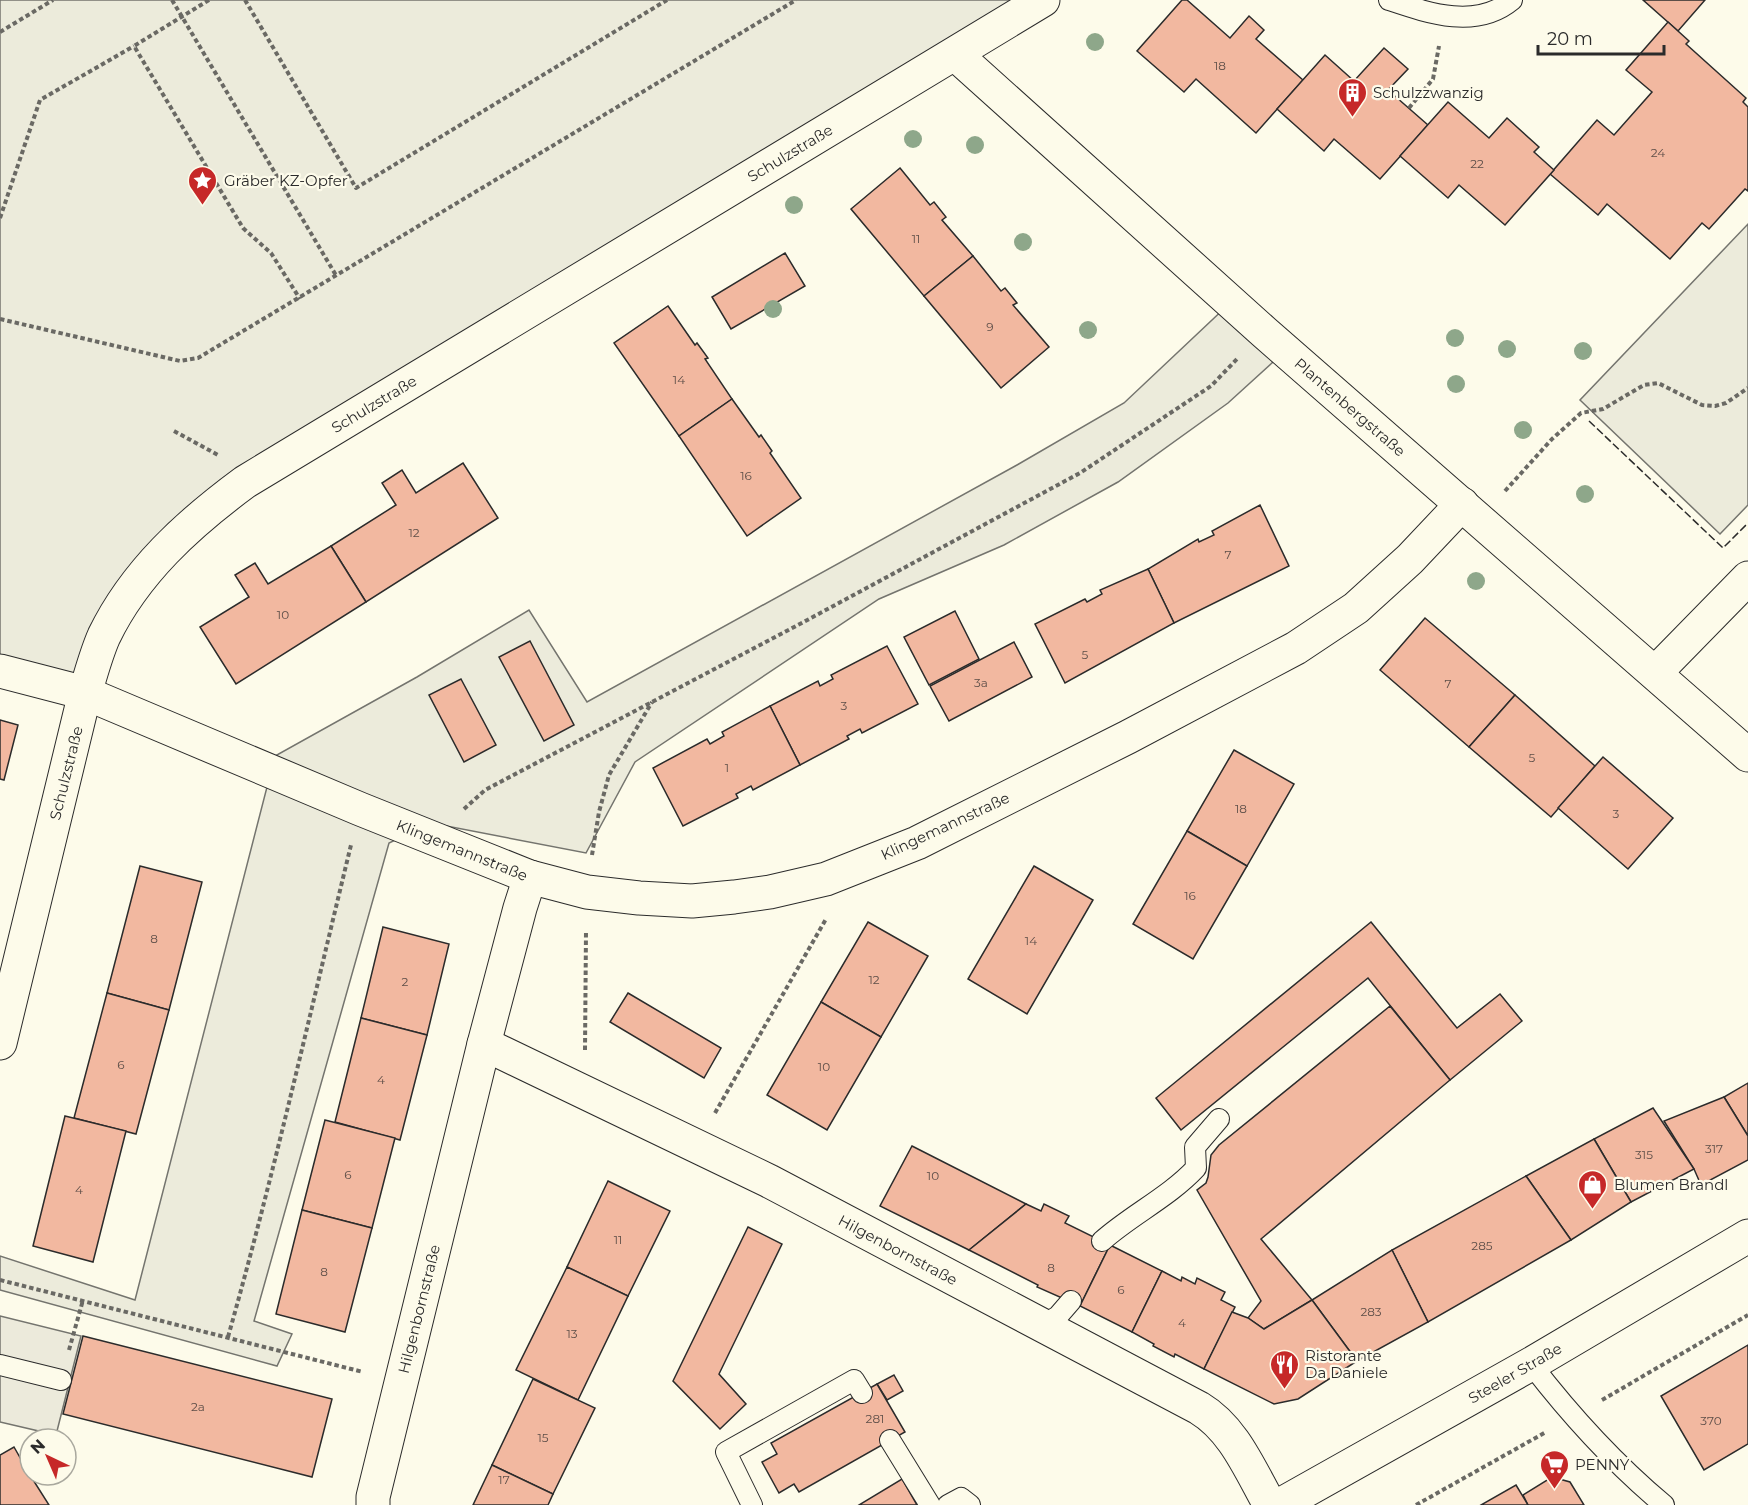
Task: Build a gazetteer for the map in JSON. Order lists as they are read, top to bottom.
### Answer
{
  "streets": {
    "street": [
      "Schulzstraße",
      "Plantenbergstraße",
      "Klingemannstraße",
      "Hilgenbornstraße",
      "Steeler Straße"
    ]
  },
  "crossings": [
    ["Schulzstraße", "Plantenbergstraße"],
    ["Schulzstraße", "Klingemannstraße"],
    ["Plantenbergstraße", "Klingemannstraße"],
    ["Klingemannstraße", "Hilgenbornstraße"]
  ],
  "places": {
    "building": ["Schulzzwanzig"],
    "place": ["Gräber KZ-Opfer"],
    "shop": ["Blumen Brandl"],
    "restaurant": ["Ristorante Da Daniele"],
    "supermarket": ["PENNY"]
  },
  "house_numbers": [
    "18",
    "24",
    "22",
    "11",
    "9",
    "14",
    "16",
    "12",
    "7",
    "10",
    "5",
    "3a",
    "7",
    "3",
    "5",
    "1",
    "18",
    "3",
    "16",
    "8",
    "14",
    "12",
    "2",
    "6",
    "10",
    "4",
    "317",
    "315",
    "6",
    "10",
    "4",
    "11",
    "285",
    "8",
    "8",
    "6",
    "283",
    "4",
    "13",
    "2a",
    "281",
    "370",
    "15",
    "17"
  ],
  "scale_bar": "20 m",
  "north": "top left"
}
